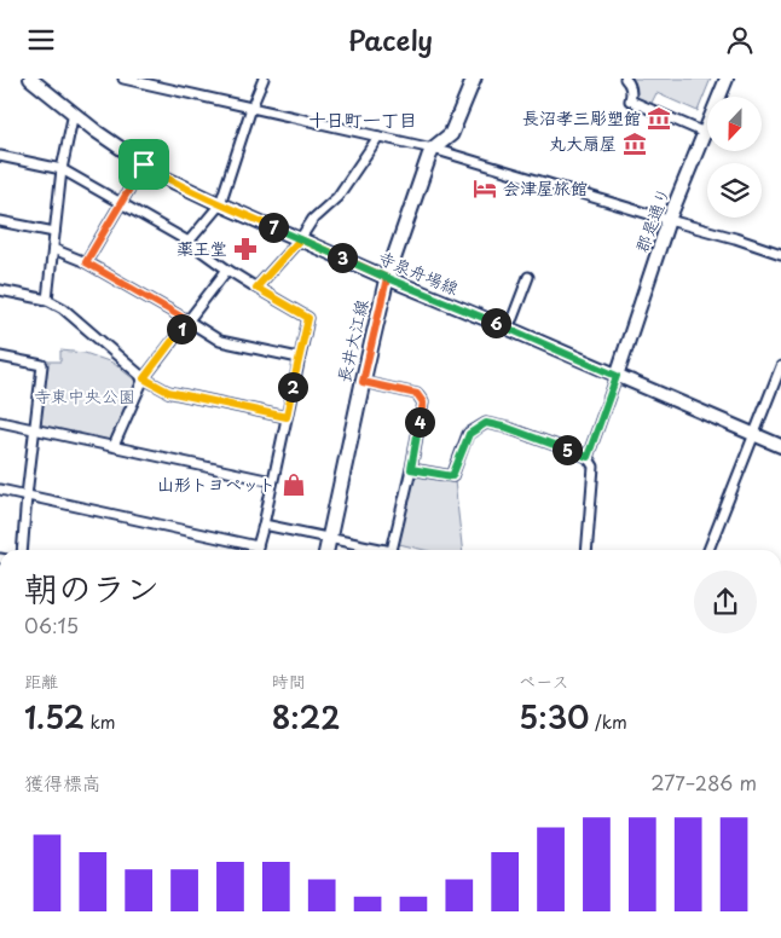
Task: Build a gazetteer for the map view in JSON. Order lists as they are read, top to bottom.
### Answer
{
  "streets": {
    "main road": ["郡是通り", "寺泉舟場線", "長井大江線"]
  },
  "crossings": [
    ["郡是通り", "寺泉舟場線"],
    ["寺泉舟場線", "長井大江線"]
  ],
  "districts": ["十日町一丁目"],
  "parks": ["寺東中央公園"],
  "places": {
    "museum": ["長沼孝三彫塑館", "丸大扇屋"],
    "hotel": ["会津屋旅館"],
    "pharmacy": ["薬王堂"],
    "shop": ["山形トヨペット"]
  },
  "north": "bottom",
  "page": {
    "header": "Pacely",
    "pins": [
      "7",
      "3",
      "6",
      "1",
      "2",
      "4",
      "5"
    ],
    "heading": ["朝のラン", "06:15"],
    "stats": [
      ["距離", "1.52 km"],
      ["時間", "8:22"],
      ["ペース", "5:30 /km"]
    ],
    "chart": ["獲得標高", "277–286 m"]
  }
}
